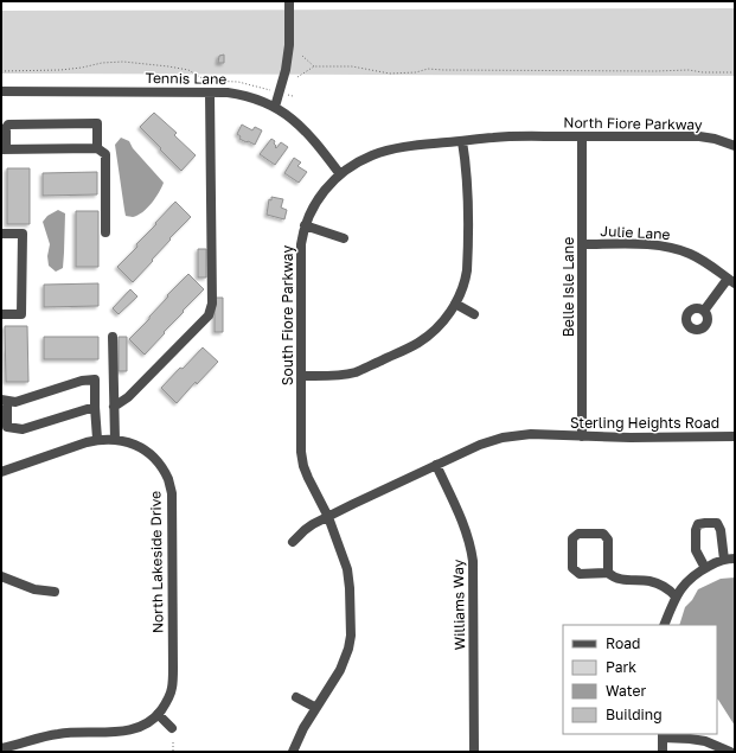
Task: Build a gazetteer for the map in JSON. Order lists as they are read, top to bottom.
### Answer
{
  "streets": {
    "street": [
      "Tennis Lane",
      "North Fiore Parkway",
      "Julie Lane",
      "Belle Isle Lane",
      "South Fiore Parkway",
      "Sterling Heights Road",
      "North Lakeside Drive",
      "Williams Way"
    ]
  },
  "crossings": [
    ["Tennis Lane", "South Fiore Parkway"],
    ["North Fiore Parkway", "Belle Isle Lane"],
    ["North Fiore Parkway", "South Fiore Parkway"],
    ["Julie Lane", "Belle Isle Lane"],
    ["Belle Isle Lane", "Sterling Heights Road"],
    ["South Fiore Parkway", "Sterling Heights Road"],
    ["Sterling Heights Road", "Williams Way"]
  ],
  "legend": [
    "Road",
    "Park",
    "Water",
    "Building"
  ]
}
